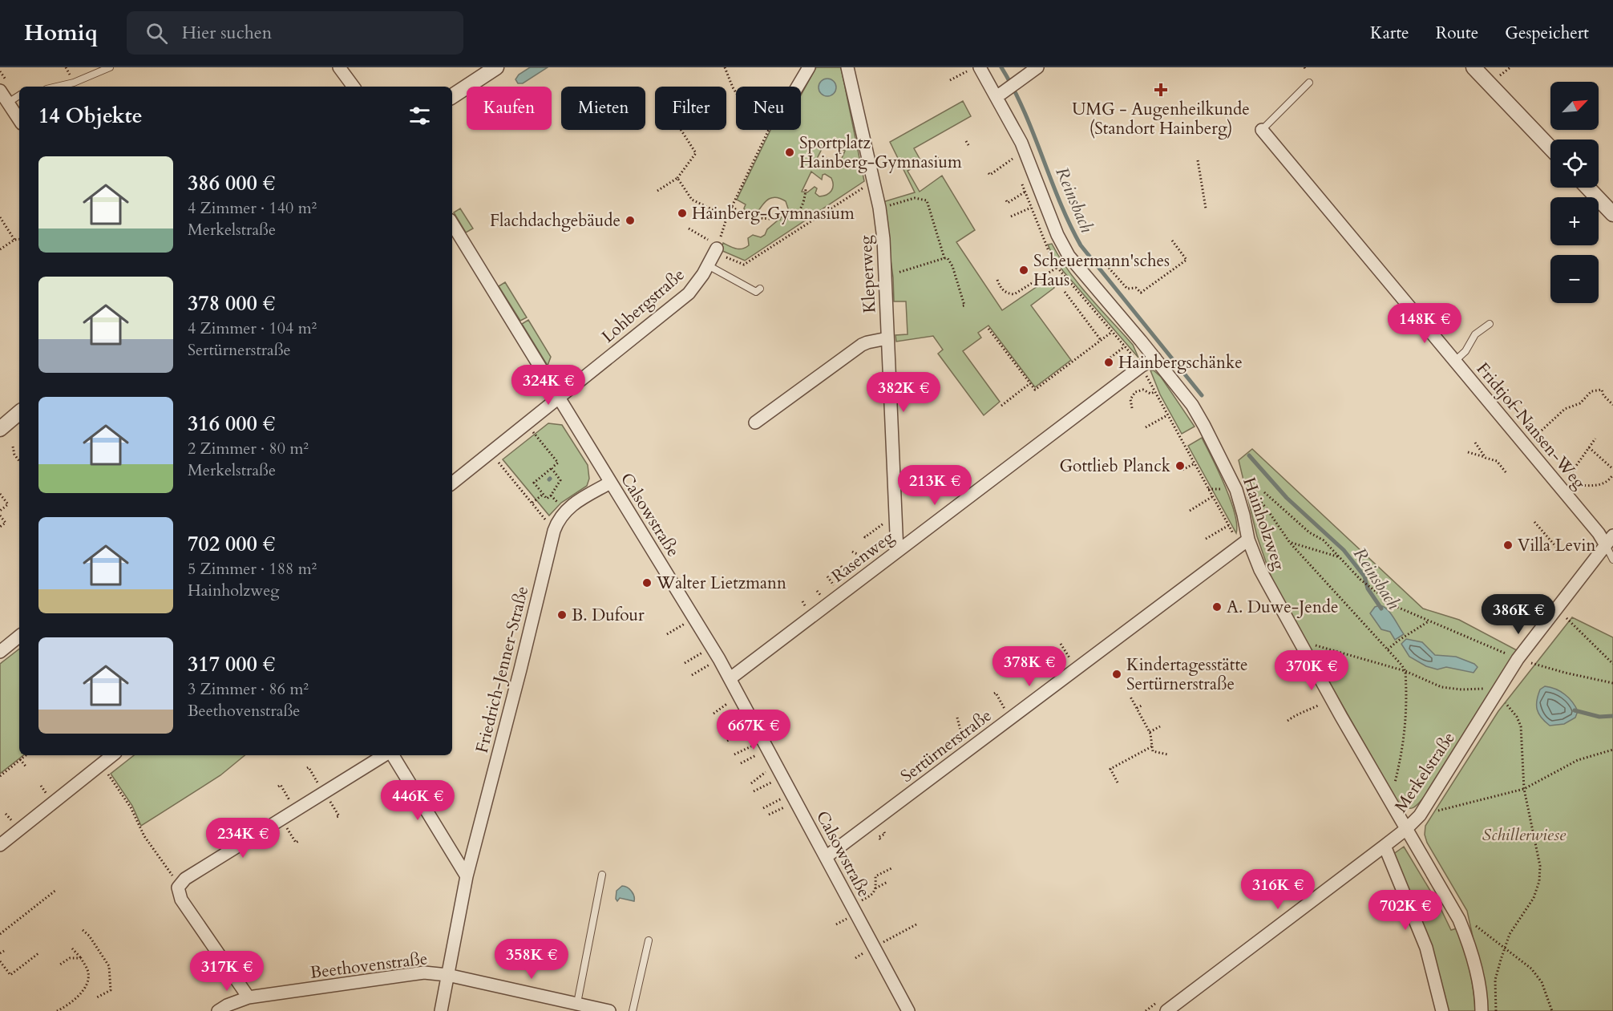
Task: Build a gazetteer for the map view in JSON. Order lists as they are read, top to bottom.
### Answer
{
  "streets": {
    "street": [
      "Kleperweg",
      "Lohbergstraße",
      "Fridtjof-Nansen-Weg",
      "Calsowstraße",
      "Hainholzweg",
      "Rasenweg",
      "Friedrich-Jenner-Straße",
      "Sertürnerstraße",
      "Merkelstraße",
      "Beethovenstraße"
    ]
  },
  "crossings": [
    ["Kleperweg", "Rasenweg"],
    ["Lohbergstraße", "Calsowstraße"],
    ["Fridtjof-Nansen-Weg", "Merkelstraße"],
    ["Calsowstraße", "Rasenweg"],
    ["Calsowstraße", "Friedrich-Jenner-Straße"],
    ["Calsowstraße", "Sertürnerstraße"],
    ["Hainholzweg", "Rasenweg"],
    ["Hainholzweg", "Sertürnerstraße"],
    ["Hainholzweg", "Merkelstraße"],
    ["Friedrich-Jenner-Straße", "Beethovenstraße"]
  ],
  "water": ["Reinsbach"],
  "parks": ["Schillerwiese"],
  "places": {
    "health": ["UMG - Augenheilkunde (Standort Hainberg)"],
    "other": [
      "Sportplatz Hainberg-Gymnasium",
      "Hainberg-Gymnasium",
      "Flachdachgebäude",
      "Scheuermann'sches Haus",
      "Hainbergschänke",
      "Gottlieb Planck",
      "Villa Levin",
      "Walter Lietzmann",
      "A. Duwe-Jende",
      "B. Dufour",
      "Kindertagesstätte Sertürnerstraße"
    ]
  },
  "north": "top right",
  "page": {
    "header": "Homiq",
    "search": "Hier suchen",
    "nav": ["Karte", "Route", "Gespeichert"],
    "map_buttons": ["+", "−"],
    "chip": [
      "Kaufen",
      "Mieten",
      "Filter",
      "Neu"
    ],
    "heading": "14 Objekte",
    "list": [
      {
        "name": "386 000 €",
        "note": "4 Zimmer · 140 m² · Merkelstraße"
      },
      {
        "name": "378 000 €",
        "note": "4 Zimmer · 104 m² · Sertürnerstraße"
      },
      {
        "name": "316 000 €",
        "note": "2 Zimmer · 80 m² · Merkelstraße"
      },
      {
        "name": "702 000 €",
        "note": "5 Zimmer · 188 m² · Hainholzweg"
      },
      {
        "name": "317 000 €",
        "note": "3 Zimmer · 86 m² · Beethovenstraße"
      }
    ],
    "price": [
      "148K €",
      "324K €",
      "382K €",
      "213K €",
      "386K €",
      "378K €",
      "370K €",
      "667K €",
      "446K €",
      "234K €",
      "316K €",
      "702K €",
      "358K €",
      "317K €"
    ]
  }
}
